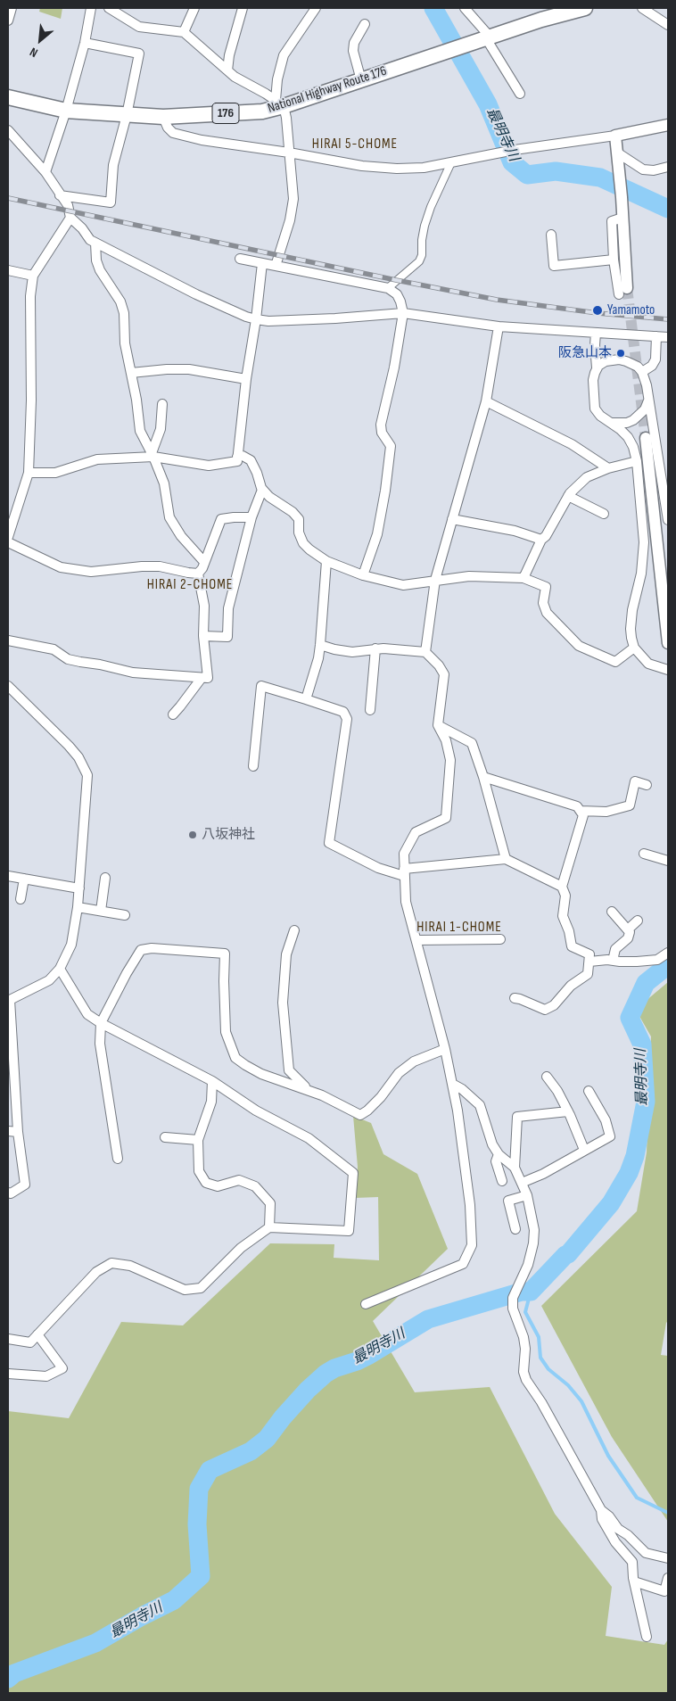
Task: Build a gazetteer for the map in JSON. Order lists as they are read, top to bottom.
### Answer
{
  "streets": {
    "highway": ["National Highway Route 176", "176"]
  },
  "districts": ["HIRAI 5-CHOME", "HIRAI 2-CHOME", "HIRAI 1-CHOME"],
  "water": ["最明寺川"],
  "places": ["Yamamoto", "阪急山本", "八坂神社"],
  "north": "bottom left"
}
